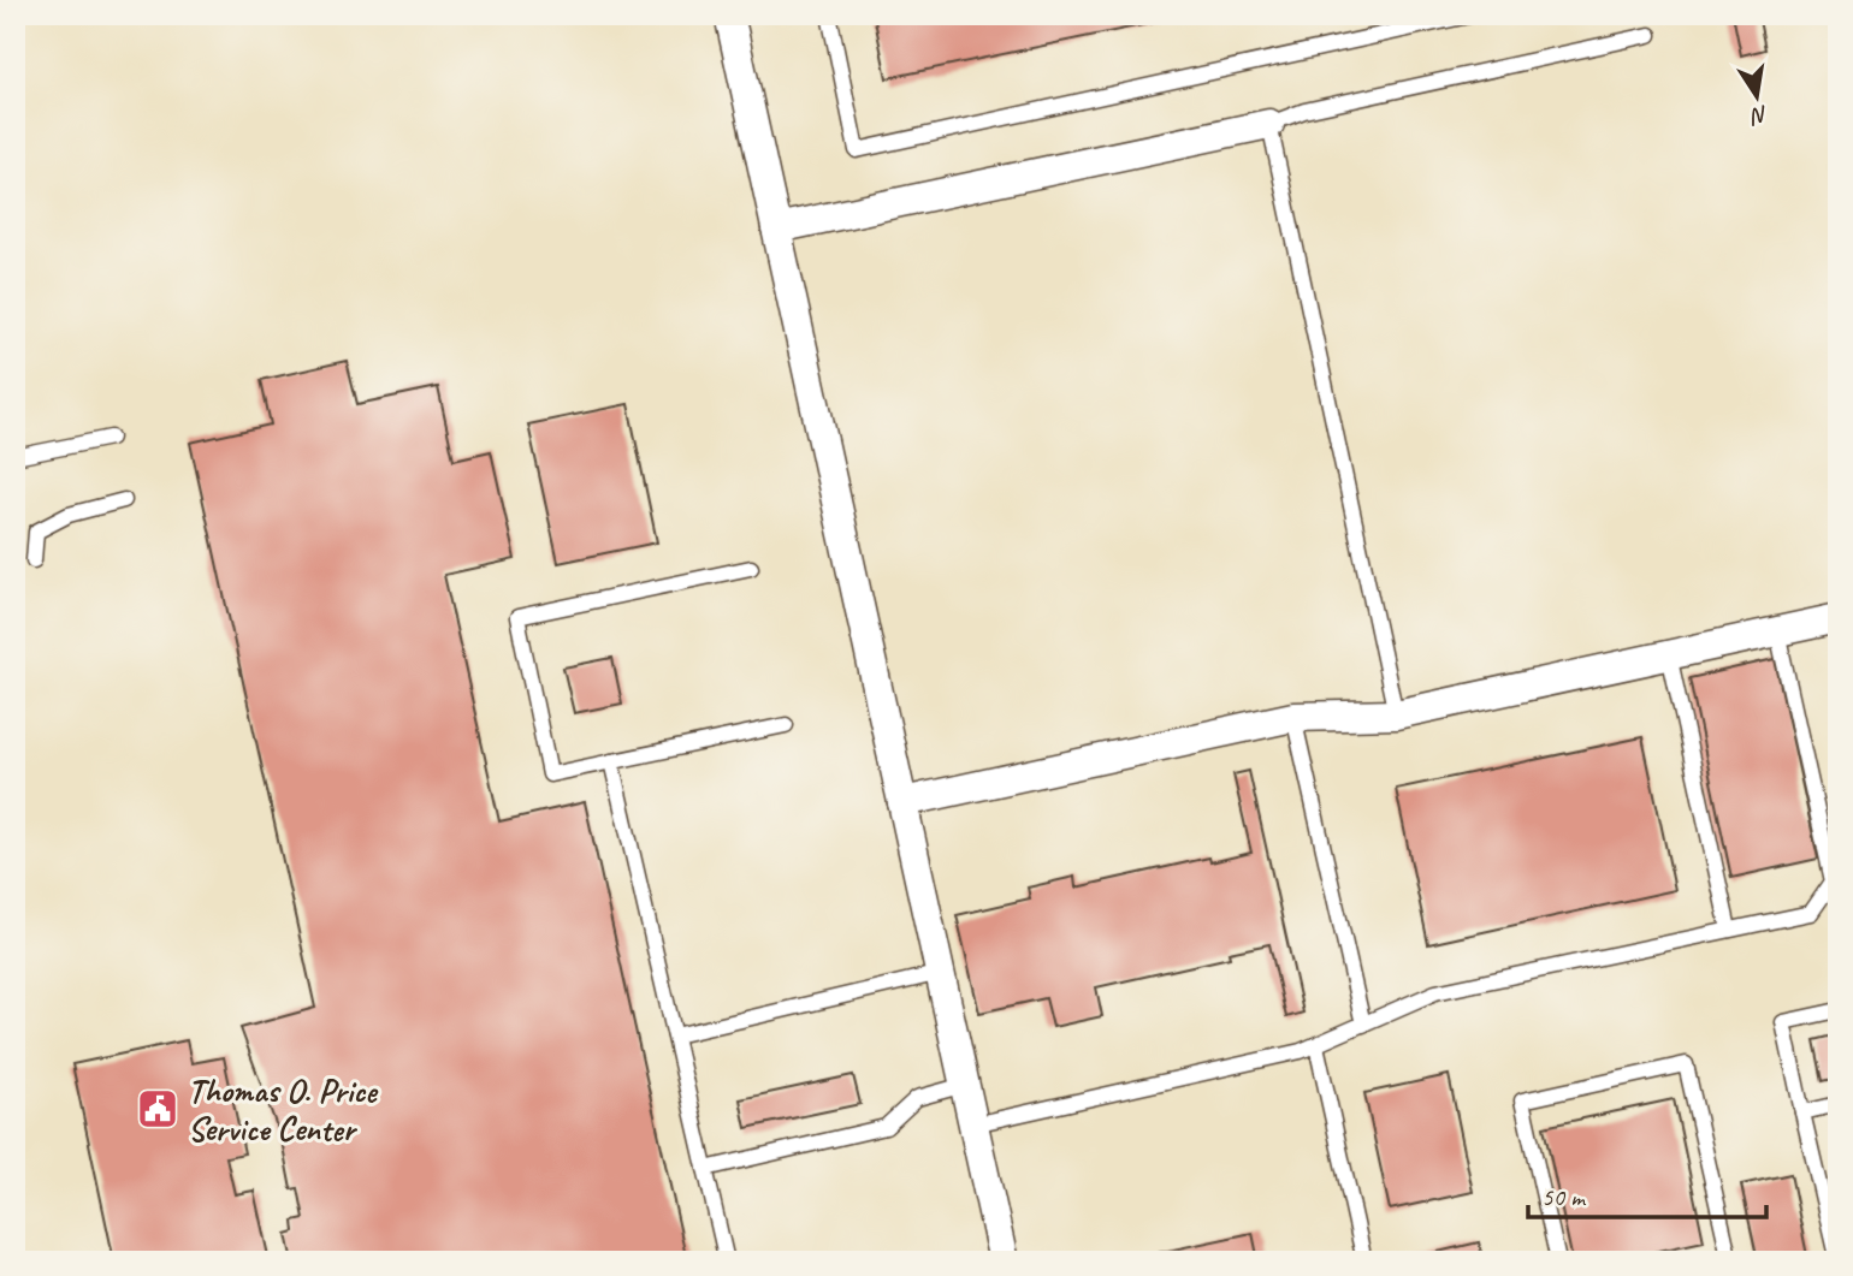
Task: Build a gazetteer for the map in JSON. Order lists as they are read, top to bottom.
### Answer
{
  "places": {
    "public building": ["Thomas O. Price Service Center"]
  },
  "scale_bar": "50 m",
  "north": "bottom"
}
